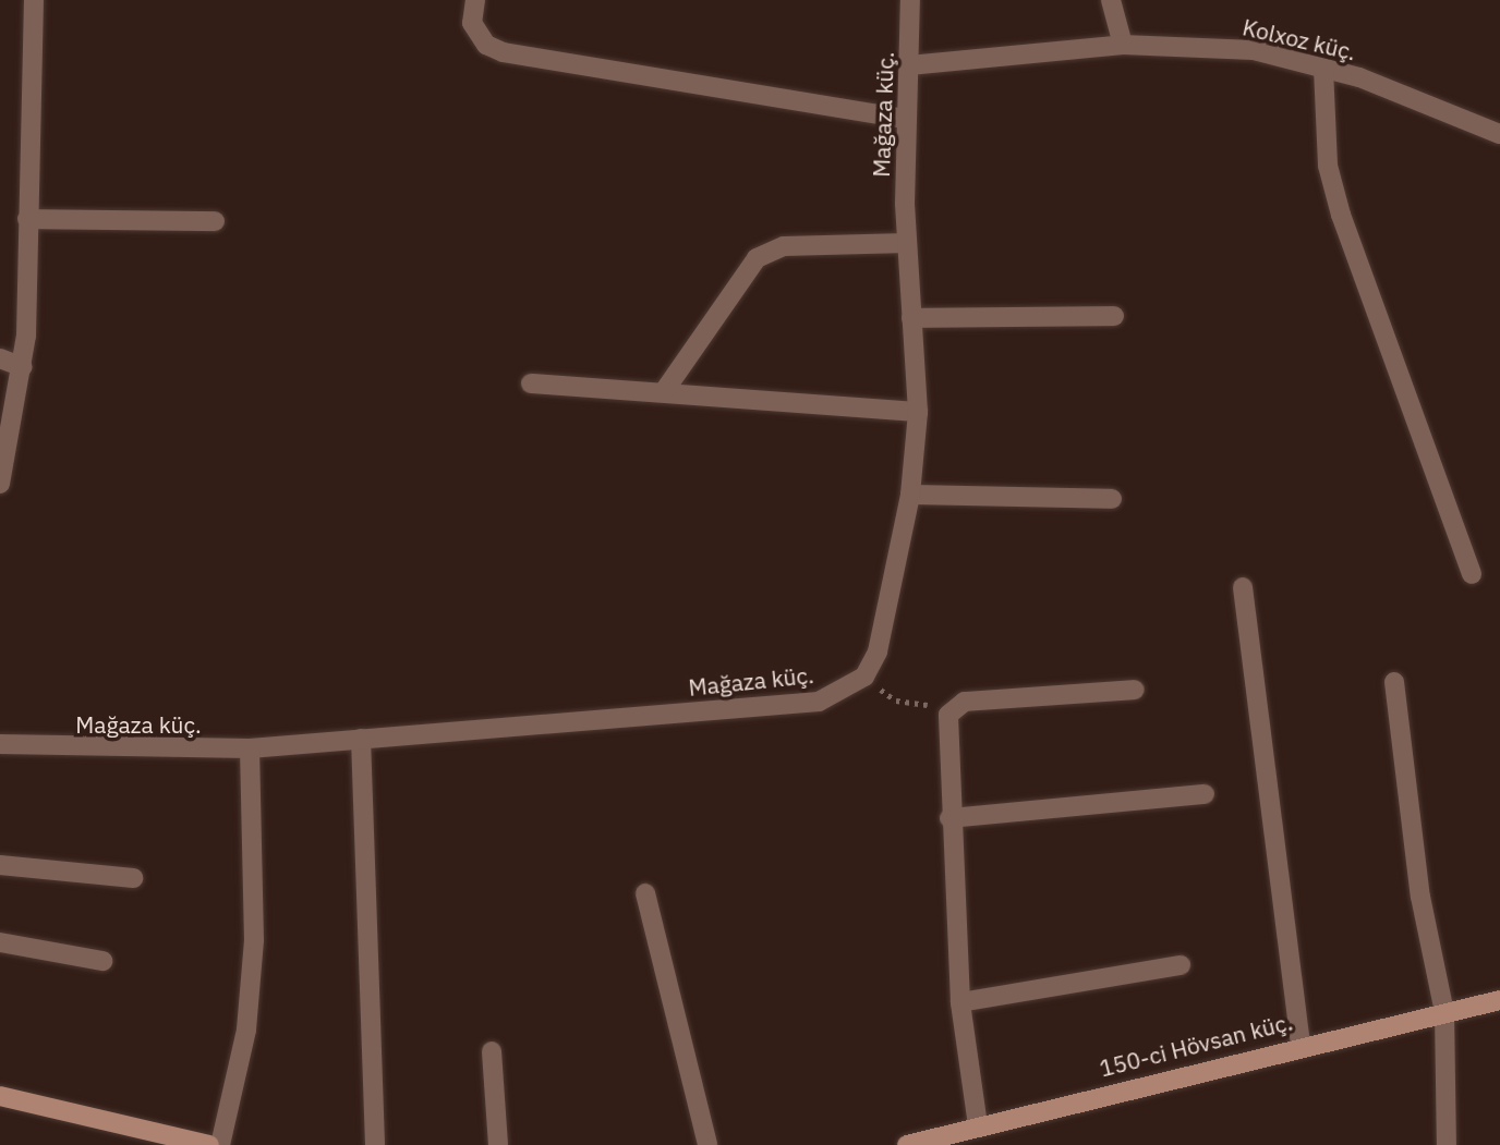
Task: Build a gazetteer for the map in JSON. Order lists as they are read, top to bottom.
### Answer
{
  "streets": {
    "main road": ["150-ci Hövsan küç."],
    "street": ["Kolxoz küç.", "Mağaza küç."]
  },
  "crossings": [
    ["Kolxoz küç.", "Mağaza küç."]
  ]
}
